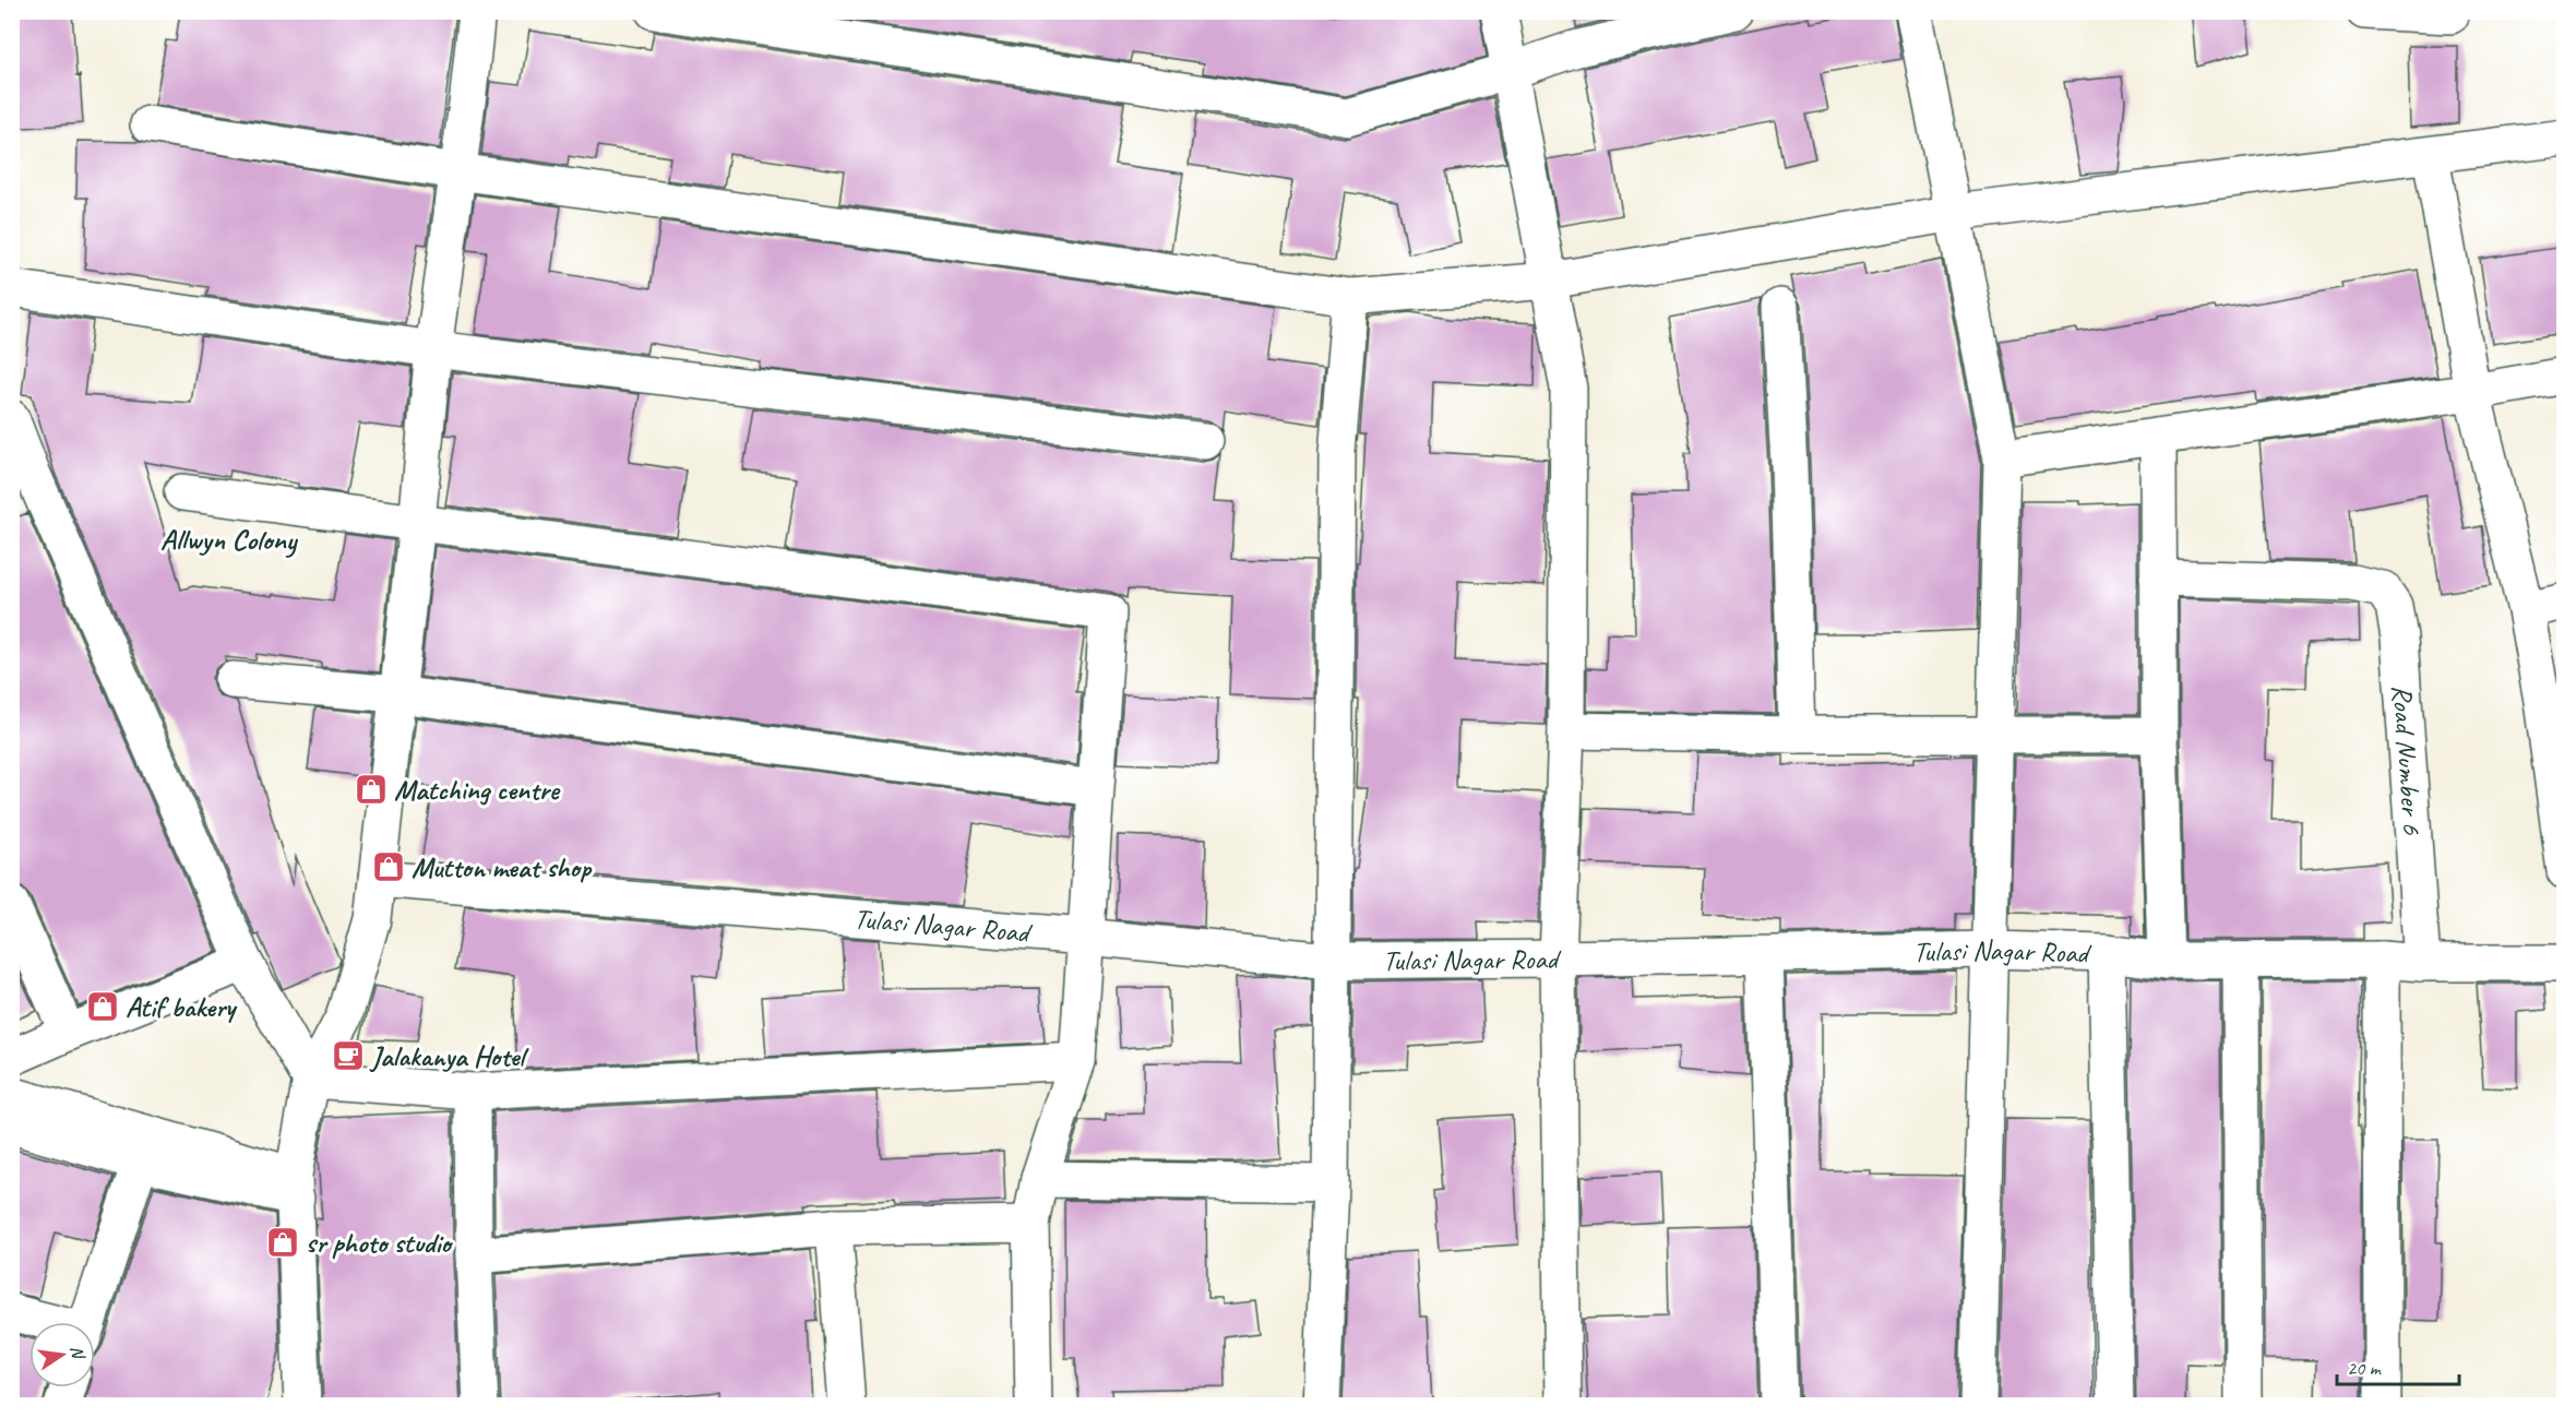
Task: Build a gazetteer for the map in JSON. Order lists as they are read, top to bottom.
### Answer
{
  "streets": {
    "street": ["Road Number 6", "Tulasi Nagar Road"]
  },
  "crossings": [
    ["Road Number 6", "Tulasi Nagar Road"]
  ],
  "districts": ["Allwyn Colony"],
  "places": {
    "shop": [
      "Matching centre",
      "Mutton meat shop",
      "Atif bakery",
      "sr photo studio"
    ],
    "cafe": ["Jalakanya Hotel"]
  },
  "scale_bar": "20 m",
  "north": "right"
}
